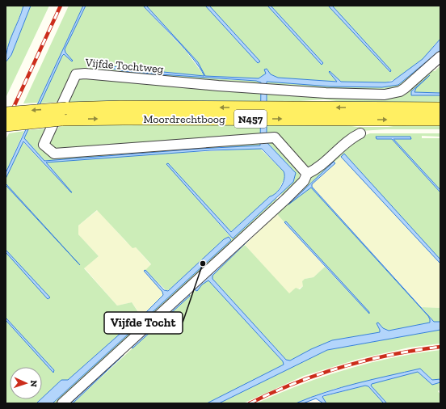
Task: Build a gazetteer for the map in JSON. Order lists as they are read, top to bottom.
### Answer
{
  "streets": {
    "main road": ["Moordrechtboog", "N457"],
    "street": ["Vijfde Tochtweg"]
  },
  "places": ["Vijfde Tocht"],
  "north": "right"
}
